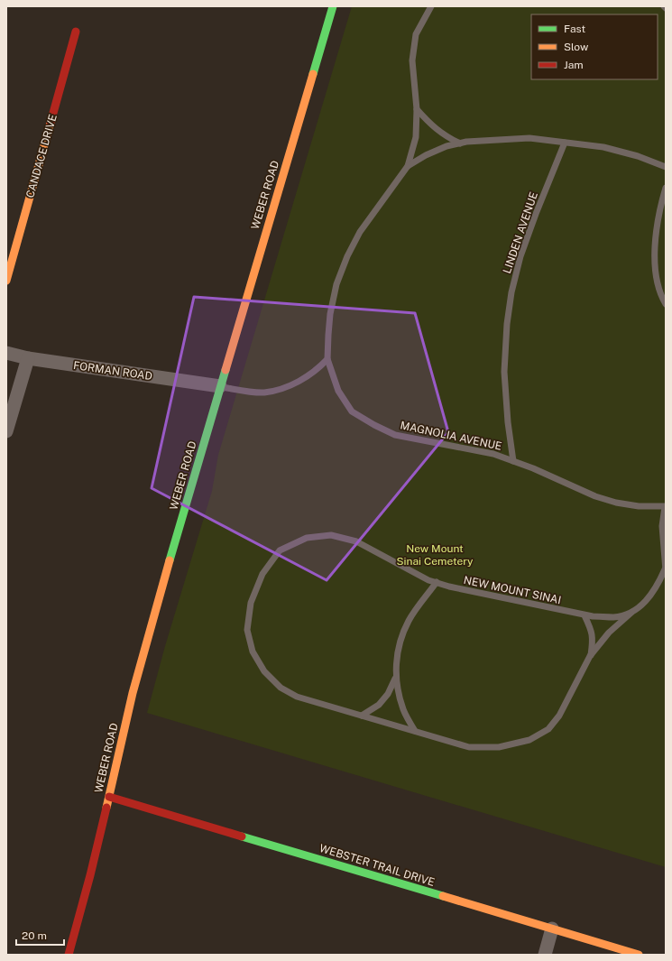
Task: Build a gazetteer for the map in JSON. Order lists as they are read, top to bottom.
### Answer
{
  "streets": {
    "main road": ["CANDACE DRIVE", "WEBER ROAD", "WEBSTER TRAIL DRIVE"],
    "street": ["FORMAN ROAD"],
    "lane": ["LINDEN AVENUE", "MAGNOLIA AVENUE", "NEW MOUNT SINAI"]
  },
  "crossings": [
    ["WEBER ROAD", "FORMAN ROAD"],
    ["WEBER ROAD", "WEBSTER TRAIL DRIVE"],
    ["LINDEN AVENUE", "MAGNOLIA AVENUE"],
    ["MAGNOLIA AVENUE", "NEW MOUNT SINAI"]
  ],
  "parks": ["New Mount Sinai Cemetery"],
  "legend": ["Fast", "Slow", "Jam"],
  "scale_bar": "20 m"
}
